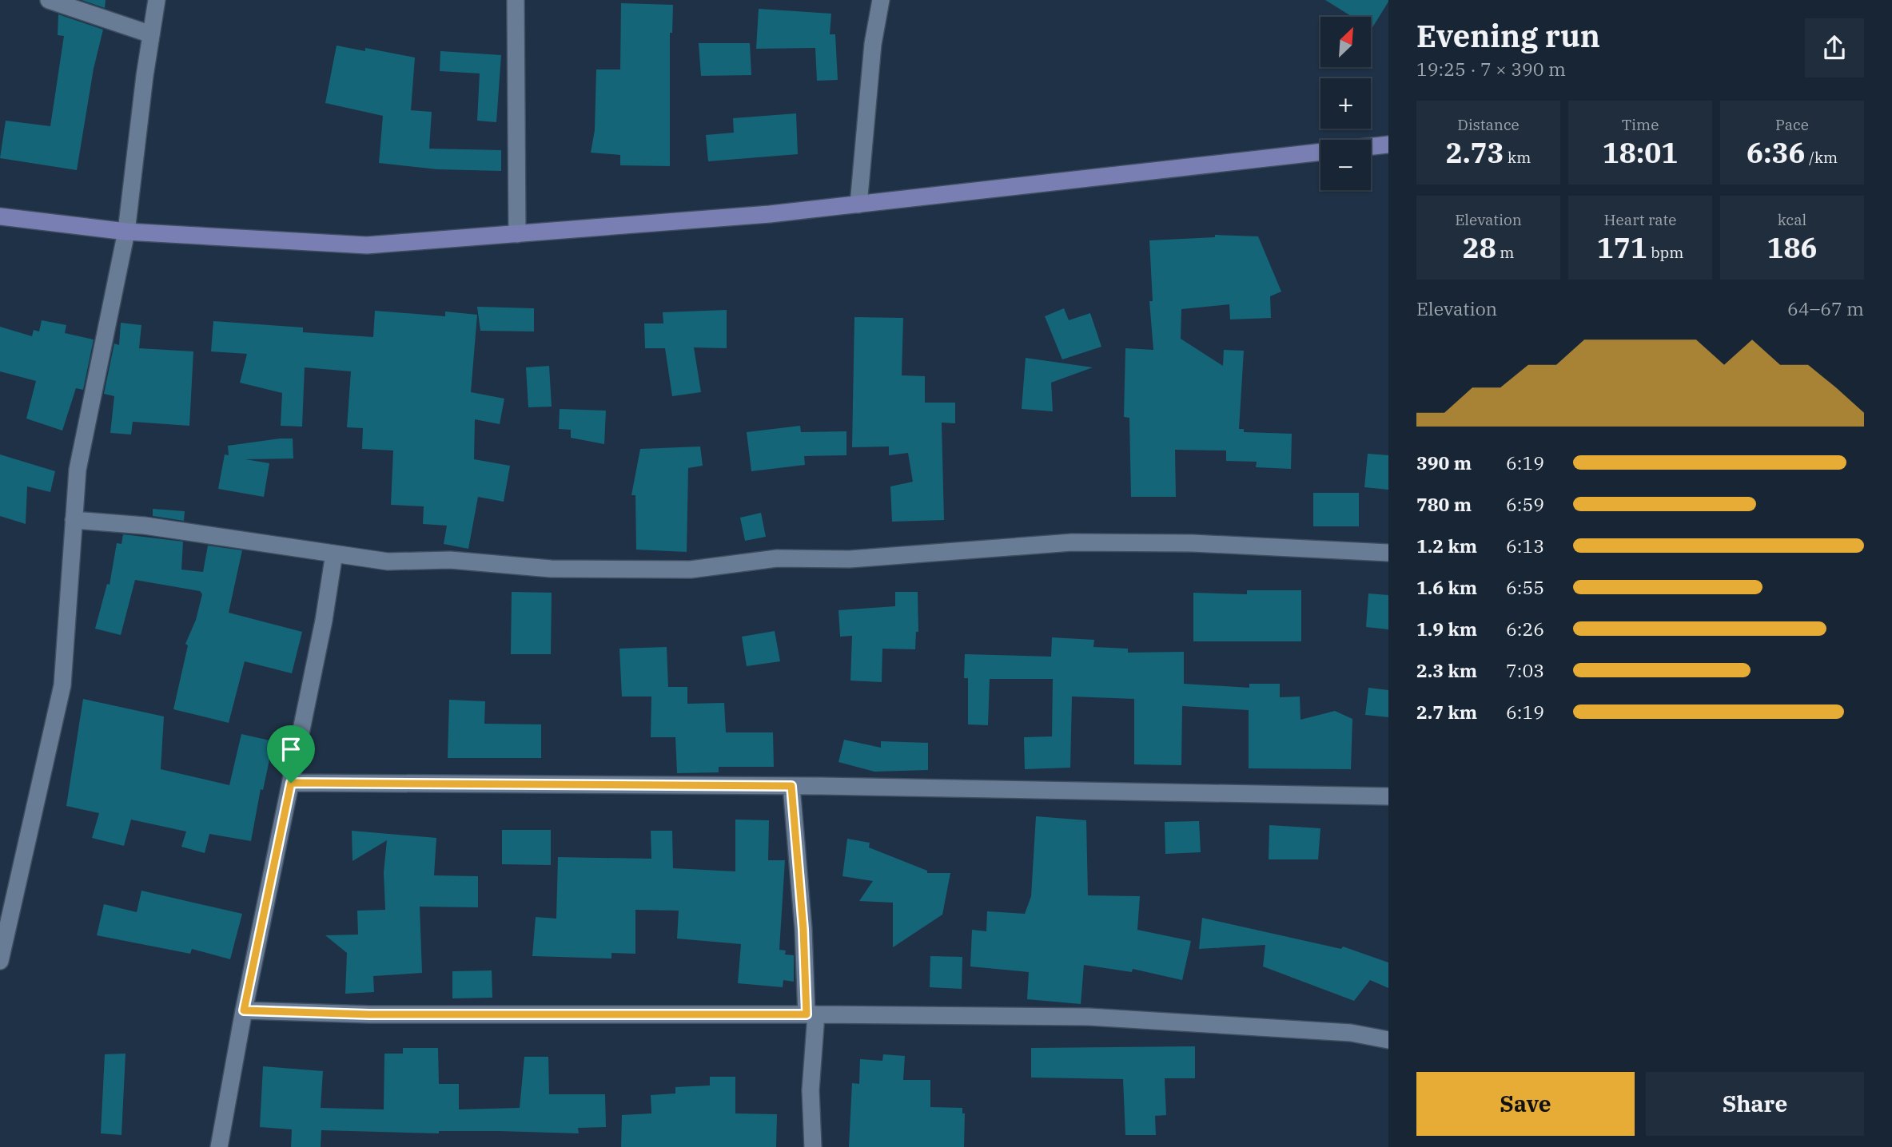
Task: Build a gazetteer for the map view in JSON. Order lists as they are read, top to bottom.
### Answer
{
  "north": "top right",
  "page": {
    "heading": ["Evening run", "19:25 · 7 × 390 m"],
    "map_buttons": ["+", "−"],
    "stats": [
      ["Distance", "2.73 km"],
      ["Time", "18:01"],
      ["Pace", "6:36 /km"],
      ["Elevation", "28 m"],
      ["Heart rate", "171 bpm"],
      ["kcal", "186"]
    ],
    "chart": ["Elevation", "64–67 m"],
    "list": [
      {
        "name": "390 m",
        "note": "6:19"
      },
      {
        "name": "780 m",
        "note": "6:59"
      },
      {
        "name": "1.2 km",
        "note": "6:13"
      },
      {
        "name": "1.6 km",
        "note": "6:55"
      },
      {
        "name": "1.9 km",
        "note": "6:26"
      },
      {
        "name": "2.3 km",
        "note": "7:03"
      },
      {
        "name": "2.7 km",
        "note": "6:19"
      }
    ],
    "buttons": ["Save", "Share"]
  }
}
